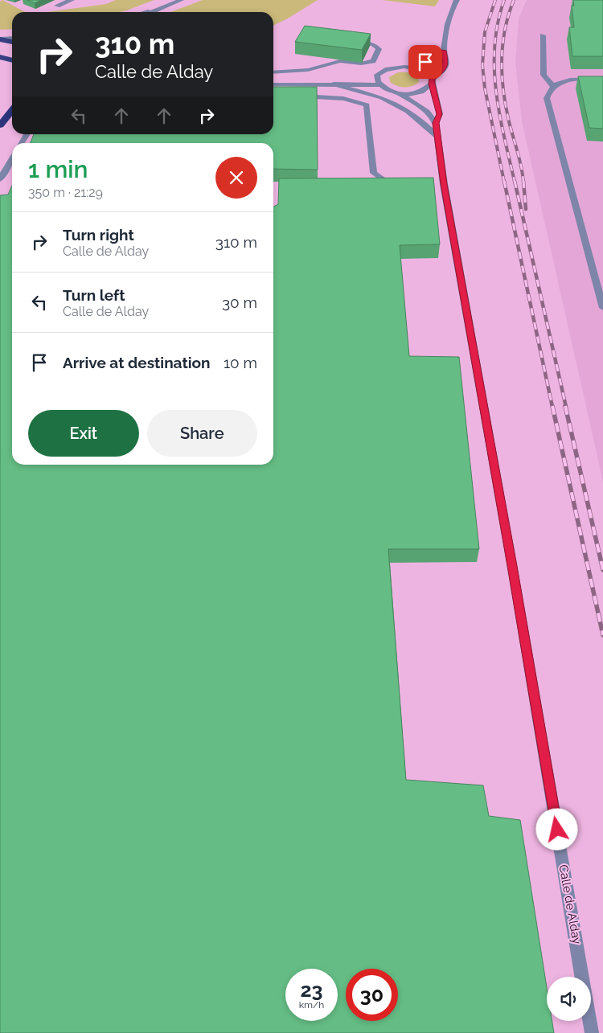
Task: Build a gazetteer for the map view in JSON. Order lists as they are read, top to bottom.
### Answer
{
  "streets": {
    "street": ["Calle de Alday"]
  },
  "page": {
    "turn": ["310 m", "Calle de Alday"],
    "heading": ["1 min", "350 m · 21:29"],
    "list": [
      {
        "name": "Turn right",
        "note": "Calle de Alday",
        "value": "310 m"
      },
      {
        "name": "Turn left",
        "note": "Calle de Alday",
        "value": "30 m"
      },
      {
        "name": "Arrive at destination",
        "value": "10 m"
      }
    ],
    "buttons": ["Exit", "Share"],
    "speed": "23 km/h",
    "limit": "30"
  }
}
